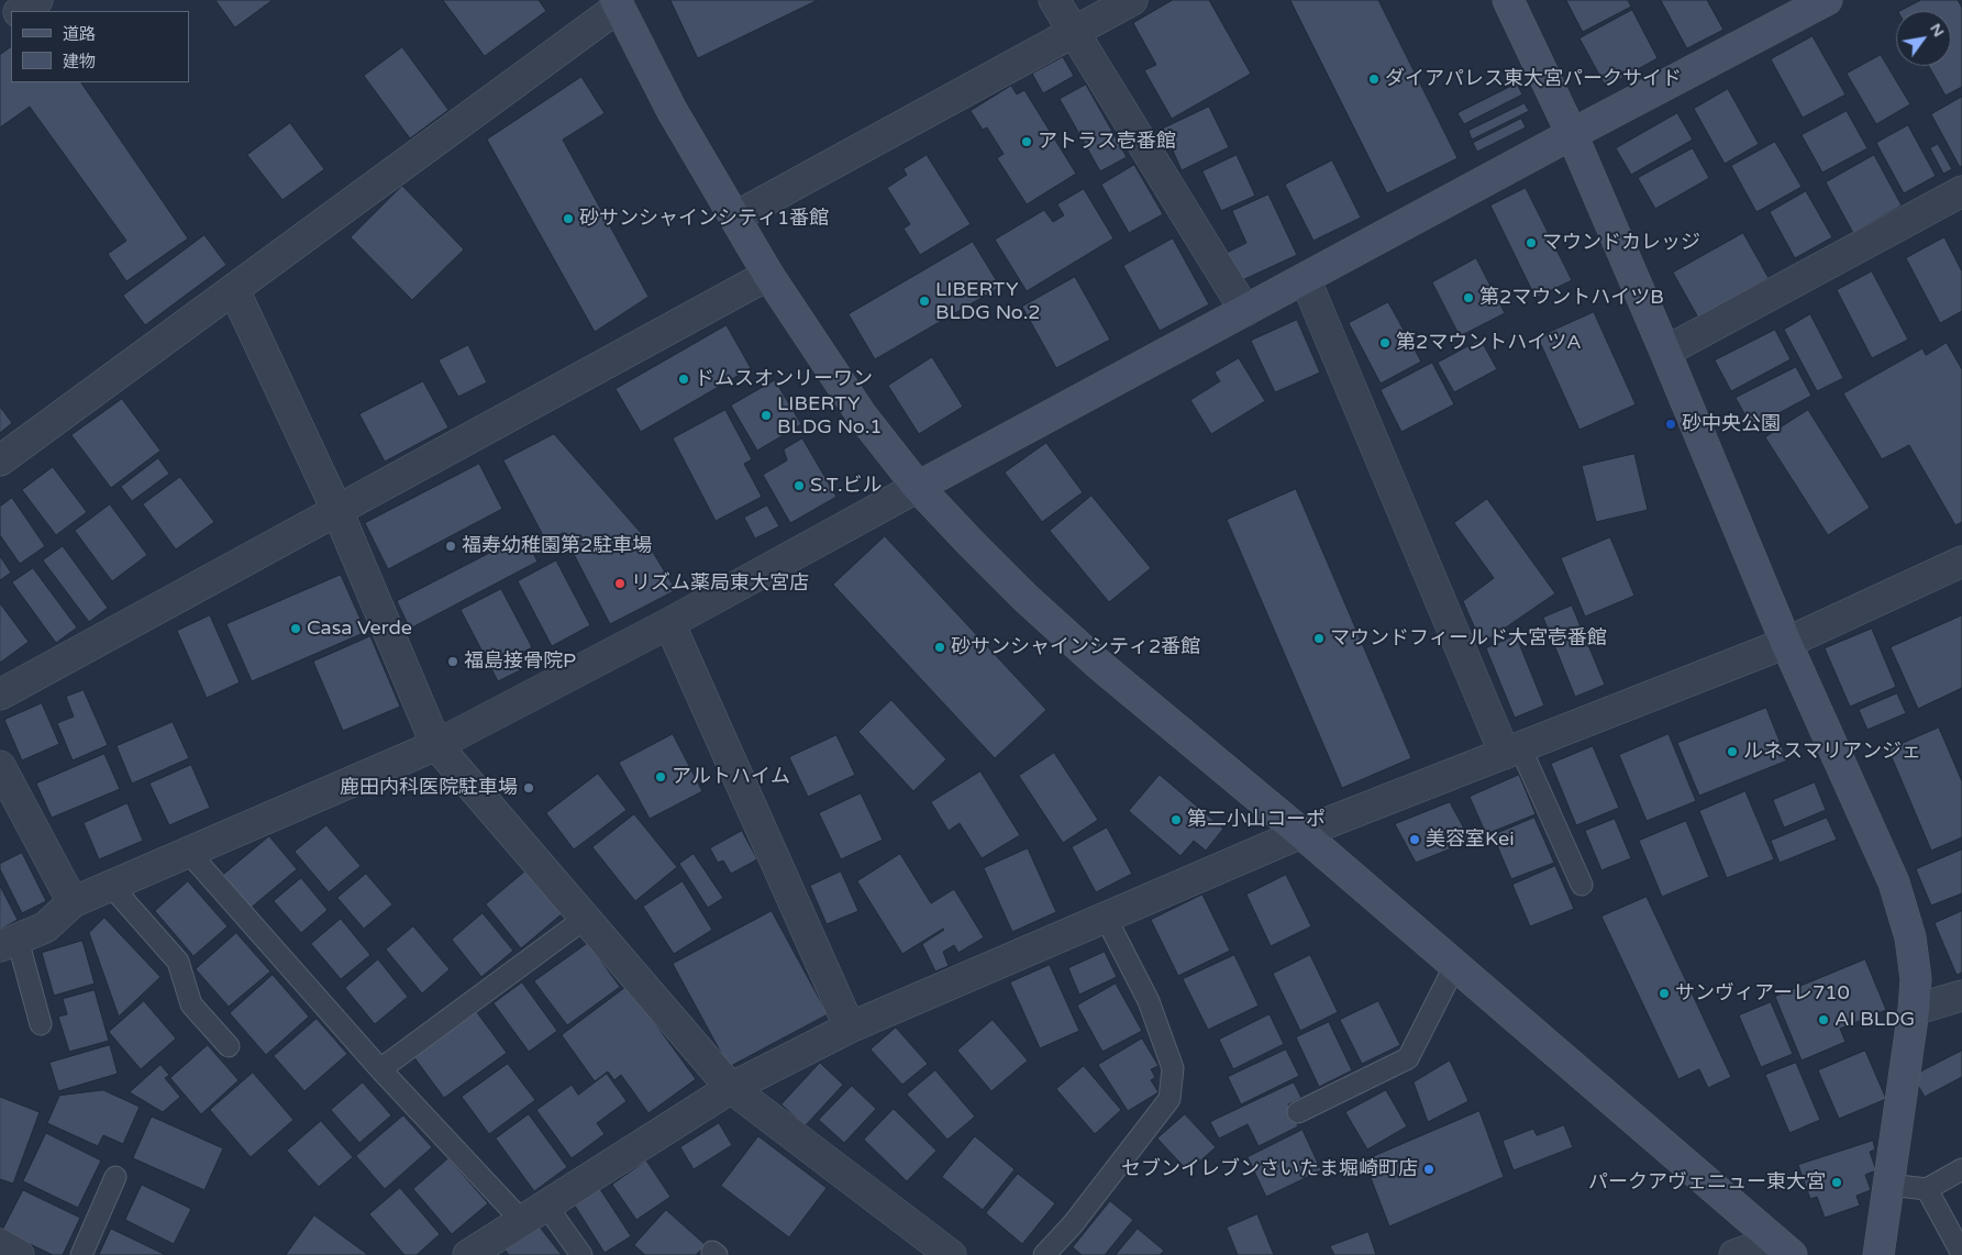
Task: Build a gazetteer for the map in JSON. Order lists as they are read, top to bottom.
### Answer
{
  "places": [
    "ダイアパレス東大宮パークサイド",
    "アトラス壱番館",
    "砂サンシャインシティ1番館",
    "マウンドカレッジ",
    "第2マウントハイツB",
    "LIBERTY BLDG No.2",
    "第2マウントハイツA",
    "ドムスオンリーワン",
    "LIBERTY BLDG No.1",
    "砂中央公園",
    "S.T.ビル",
    "福寿幼稚園第2駐車場",
    "リズム薬局東大宮店",
    "Casa Verde",
    "マウンドフィールド大宮壱番館",
    "砂サンシャインシティ2番館",
    "福島接骨院P",
    "ルネスマリアンジェ",
    "アルトハイム",
    "鹿田内科医院駐車場",
    "第二小山コーポ",
    "美容室Kei",
    "サンヴィアーレ710",
    "AI BLDG",
    "セブンイレブンさいたま堀崎町店",
    "パークアヴェニュー東大宮"
  ],
  "legend": ["道路", "建物"],
  "north": "top right"
}
